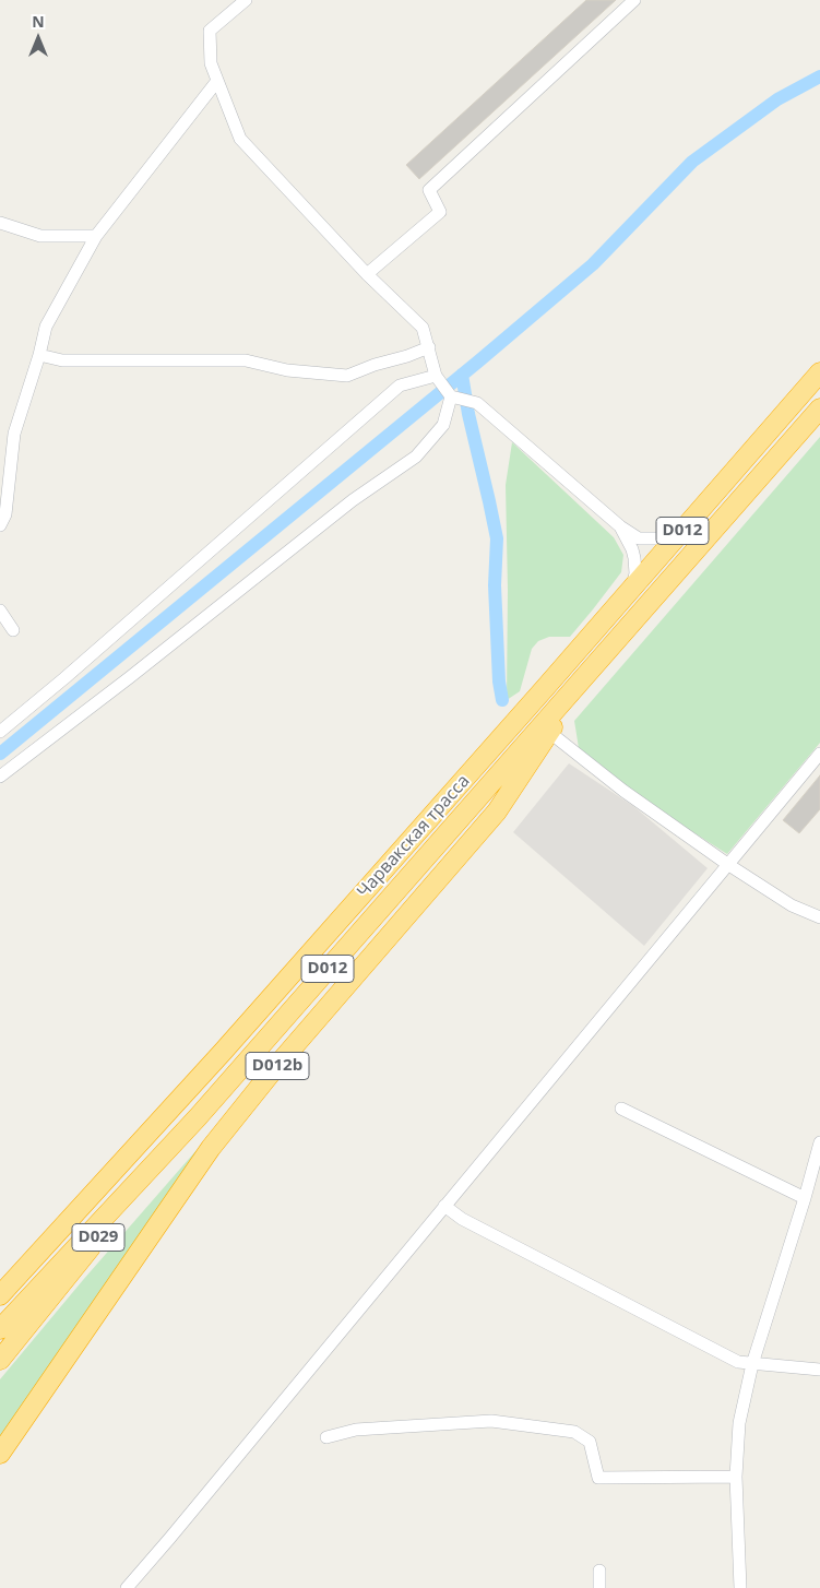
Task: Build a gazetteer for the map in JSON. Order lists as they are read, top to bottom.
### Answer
{
  "streets": {
    "highway": [
      "D012",
      "Чарвакская трасса",
      "D012b",
      "D029"
    ]
  },
  "crossings": [
    ["Чарвакская трасса", "D012b"],
    ["Чарвакская трасса", "D029"]
  ],
  "north": "top"
}
